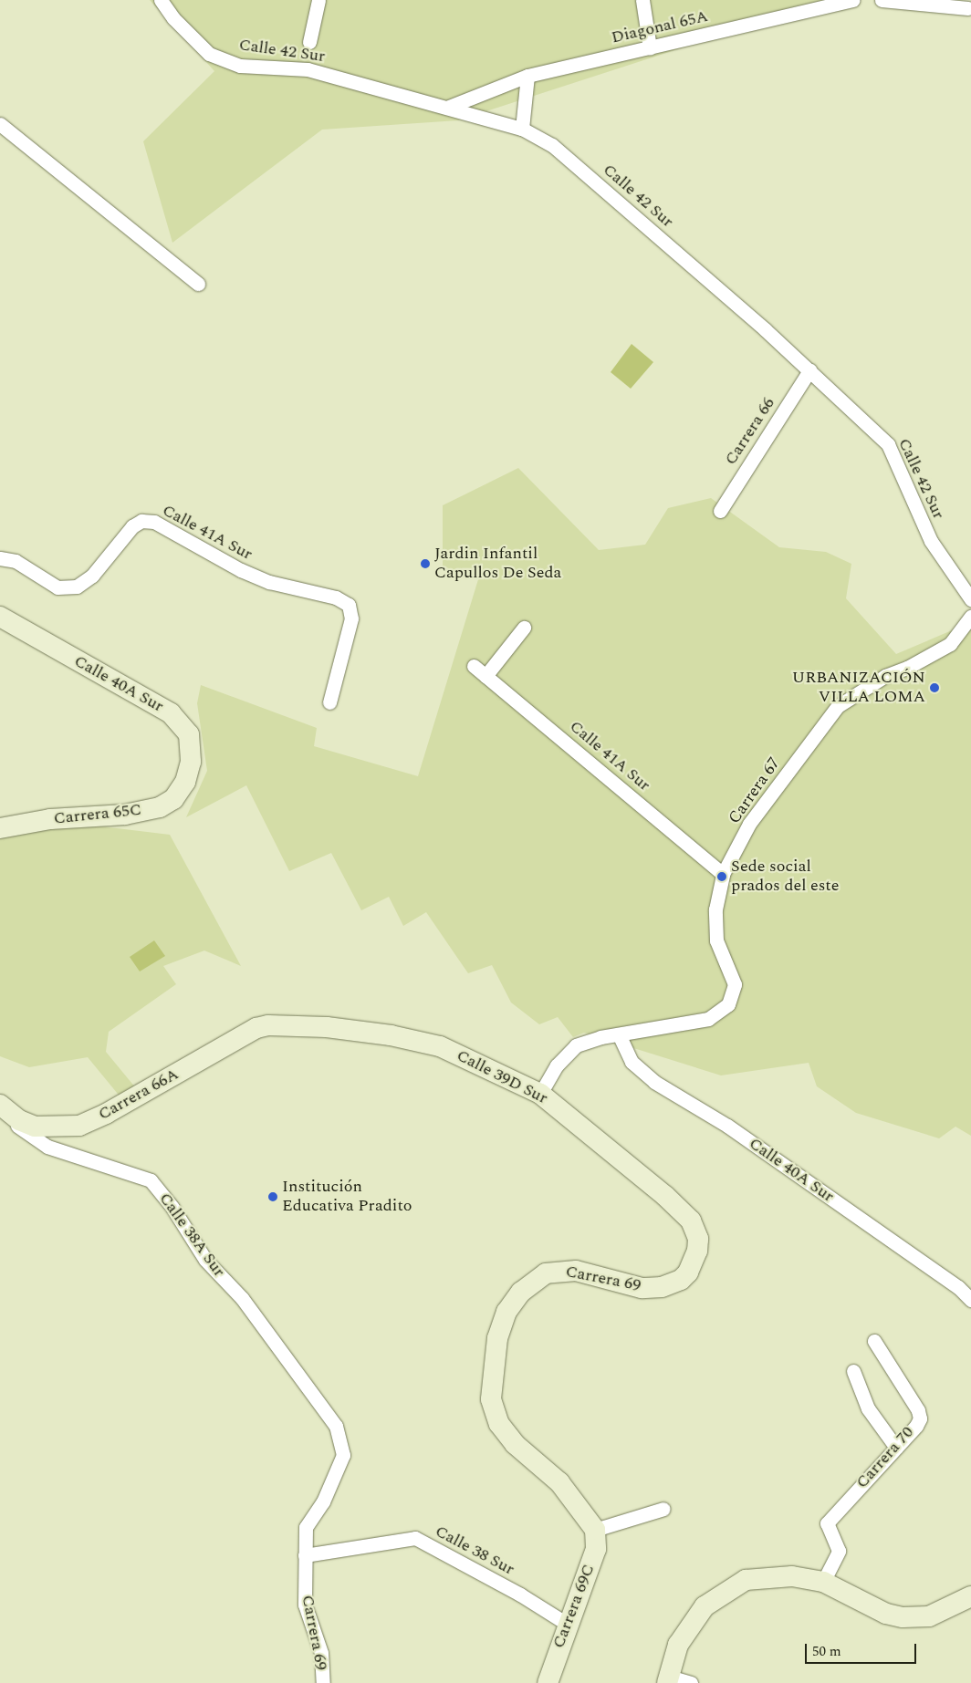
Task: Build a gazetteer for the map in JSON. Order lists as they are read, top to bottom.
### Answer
{
  "streets": {
    "main road": [
      "Calle 40A Sur",
      "Carrera 65C",
      "Calle 39D Sur",
      "Carrera 66A",
      "Carrera 69",
      "Carrera 69C"
    ],
    "street": [
      "Diagonal 65A",
      "Calle 42 Sur",
      "Carrera 66",
      "Calle 41A Sur",
      "Carrera 67",
      "Calle 38A Sur",
      "Carrera 70",
      "Calle 38 Sur"
    ]
  },
  "crossings": [
    ["Diagonal 65A", "Calle 42 Sur"],
    ["Calle 42 Sur", "Carrera 66"],
    ["Calle 41A Sur", "Carrera 67"],
    ["Calle 40A Sur", "Carrera 67"],
    ["Calle 40A Sur", "Carrera 65C"],
    ["Carrera 67", "Calle 39D Sur"],
    ["Calle 39D Sur", "Carrera 66A"],
    ["Calle 39D Sur", "Carrera 69"],
    ["Carrera 66A", "Calle 38A Sur"],
    ["Calle 38A Sur", "Carrera 69"],
    ["Carrera 69", "Calle 38 Sur"],
    ["Carrera 69", "Carrera 69C"],
    ["Calle 38 Sur", "Carrera 69C"]
  ],
  "places": [
    "Jardin Infantil Capullos De Seda",
    "URBANIZACIÓN VILLA LOMA",
    "Sede social prados del este",
    "Institución Educativa Pradito"
  ],
  "scale_bar": "50 m"
}
